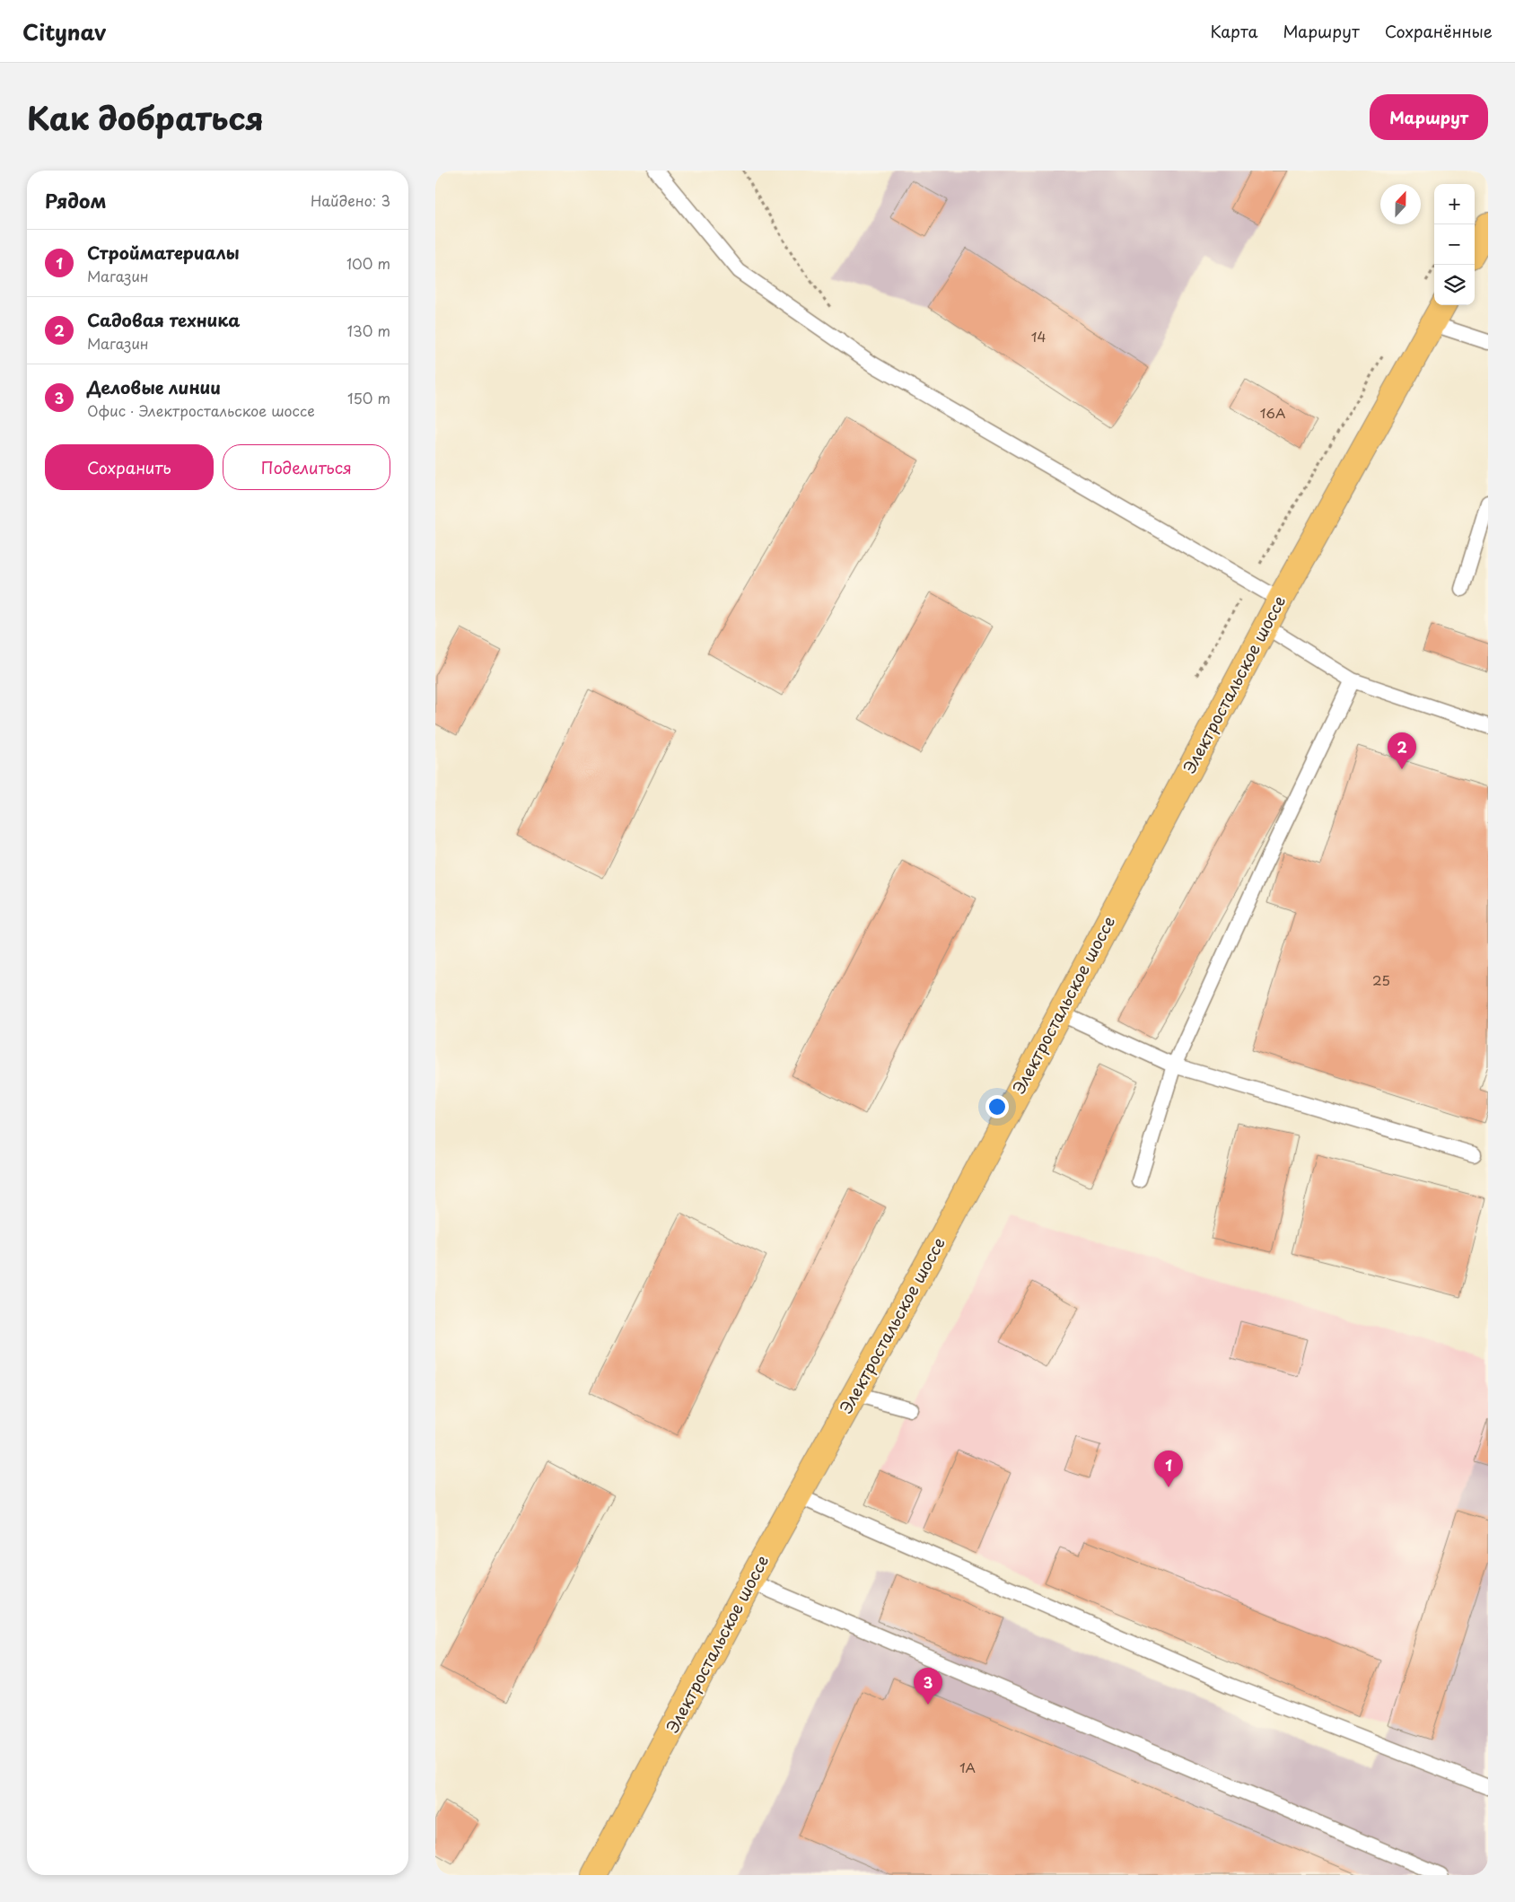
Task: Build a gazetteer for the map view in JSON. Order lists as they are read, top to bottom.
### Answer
{
  "streets": {
    "main road": ["Электростальское шоссе"]
  },
  "house_numbers": [
    "14",
    "16А",
    "25",
    "1А"
  ],
  "north": "top",
  "page": {
    "header": "Citynav",
    "nav": ["Карта", "Маршрут", "Сохранённые"],
    "title": "Как добраться",
    "buttons": [
      "Маршрут",
      ["Сохранить", "Поделиться"]
    ],
    "heading": ["Рядом", "Найдено: 3"],
    "map_buttons": ["+", "−"],
    "list": [
      {
        "mark": "1",
        "name": "Стройматериалы",
        "note": "Магазин",
        "value": "100 m"
      },
      {
        "mark": "2",
        "name": "Садовая техника",
        "note": "Магазин",
        "value": "130 m"
      },
      {
        "mark": "3",
        "name": "Деловые линии",
        "note": "Офис · Электростальское шоссе",
        "value": "150 m"
      }
    ],
    "pins": ["2", "1", "3"]
  }
}
